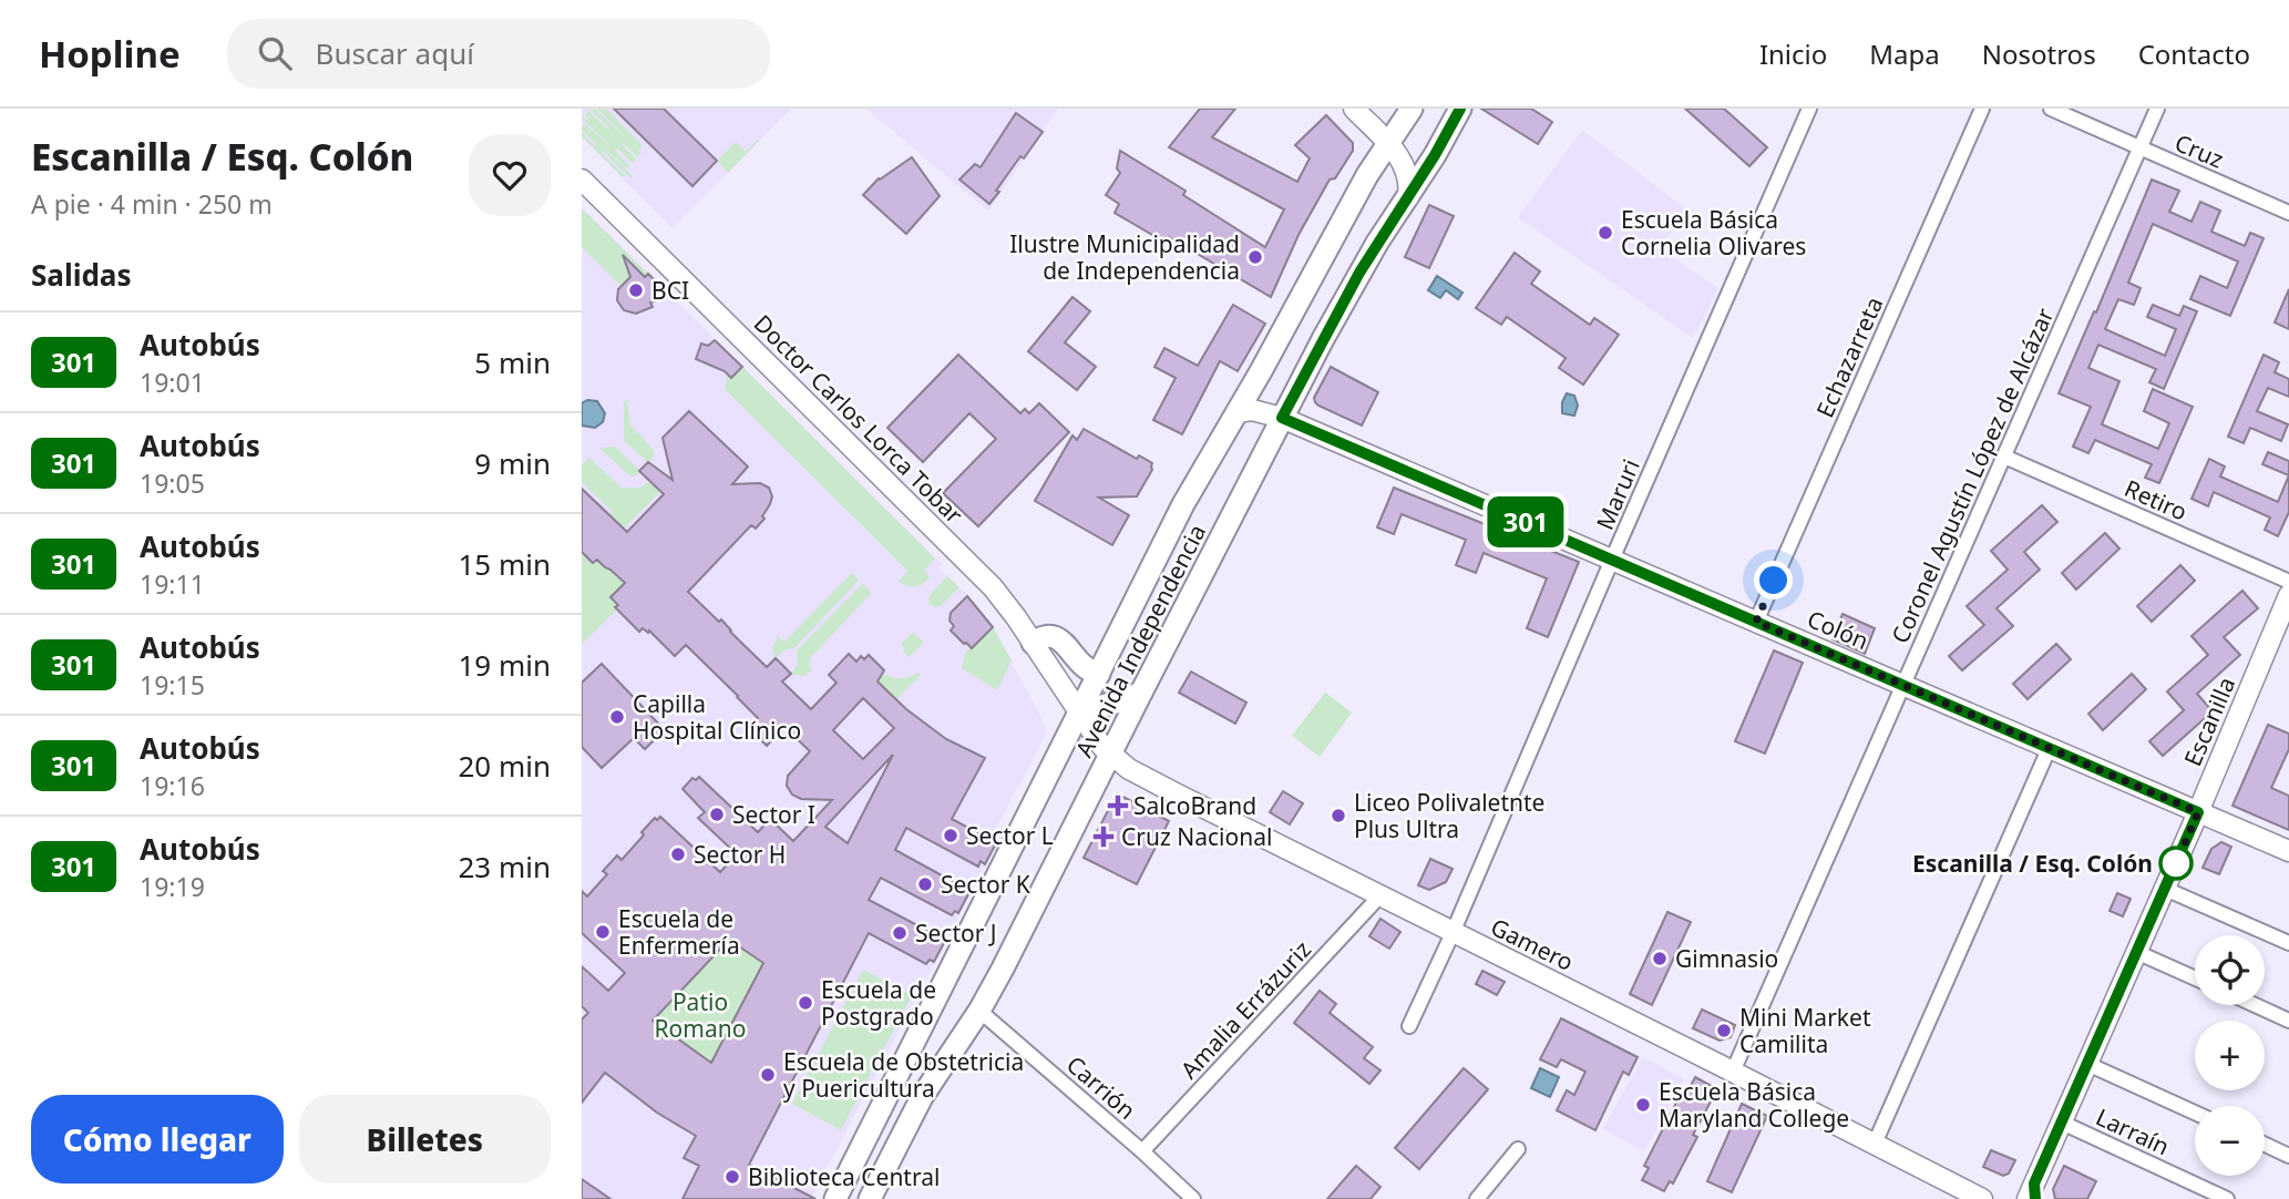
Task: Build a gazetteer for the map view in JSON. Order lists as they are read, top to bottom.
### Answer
{
  "streets": {
    "main road": ["Avenida Independencia"],
    "street": [
      "Cruz",
      "Echazarreta",
      "Doctor Carlos Lorca Tobar",
      "Coronel Agustín López de Alcázar",
      "Maruri",
      "Retiro",
      "Colón",
      "Escanilla",
      "Gamero",
      "Amalia Errázuriz",
      "Carrión",
      "Larraín"
    ]
  },
  "crossings": [
    ["Cruz", "Coronel Agustín López de Alcázar"],
    ["Echazarreta", "Colón"],
    ["Doctor Carlos Lorca Tobar", "Avenida Independencia"],
    ["Doctor Carlos Lorca Tobar", "Gamero"],
    ["Coronel Agustín López de Alcázar", "Retiro"],
    ["Coronel Agustín López de Alcázar", "Colón"],
    ["Coronel Agustín López de Alcázar", "Gamero"],
    ["Maruri", "Colón"],
    ["Maruri", "Gamero"],
    ["Colón", "Avenida Independencia"],
    ["Colón", "Escanilla"],
    ["Avenida Independencia", "Gamero"],
    ["Avenida Independencia", "Carrión"],
    ["Escanilla", "Larraín"],
    ["Gamero", "Amalia Errázuriz"],
    ["Amalia Errázuriz", "Carrión"]
  ],
  "parks": ["Patio Romano"],
  "places": {
    "other": [
      "Escuela Básica Cornelia Olivares",
      "Ilustre Municipalidad de Independencia",
      "BCI",
      "Capilla Hospital Clínico",
      "Sector I",
      "Liceo Polivaletnte Plus Ultra",
      "Sector L",
      "Sector H",
      "Escanilla / Esq. Colón",
      "Sector K",
      "Escuela de Enfermería",
      "Sector J",
      "Gimnasio",
      "Escuela de Postgrado",
      "Mini Market Camilita",
      "Escuela de Obstetricia y Puericultura",
      "Escuela Básica Maryland College",
      "Biblioteca Central"
    ],
    "health": ["SalcoBrand", "Cruz Nacional"]
  },
  "lines": ["bus line 301"],
  "page": {
    "header": "Hopline",
    "search": "Buscar aquí",
    "nav": [
      "Inicio",
      "Mapa",
      "Nosotros",
      "Contacto"
    ],
    "heading": [
      ["Escanilla / Esq. Colón", "A pie · 4 min · 250 m"],
      "Salidas"
    ],
    "on_map": "301",
    "list": [
      {
        "mark": "301",
        "name": "Autobús",
        "note": "19:01",
        "value": "5 min"
      },
      {
        "mark": "301",
        "name": "Autobús",
        "note": "19:05",
        "value": "9 min"
      },
      {
        "mark": "301",
        "name": "Autobús",
        "note": "19:11",
        "value": "15 min"
      },
      {
        "mark": "301",
        "name": "Autobús",
        "note": "19:15",
        "value": "19 min"
      },
      {
        "mark": "301",
        "name": "Autobús",
        "note": "19:16",
        "value": "20 min"
      },
      {
        "mark": "301",
        "name": "Autobús",
        "note": "19:19",
        "value": "23 min"
      }
    ],
    "map_buttons": ["+", "−"],
    "buttons": ["Cómo llegar", "Billetes"]
  }
}
